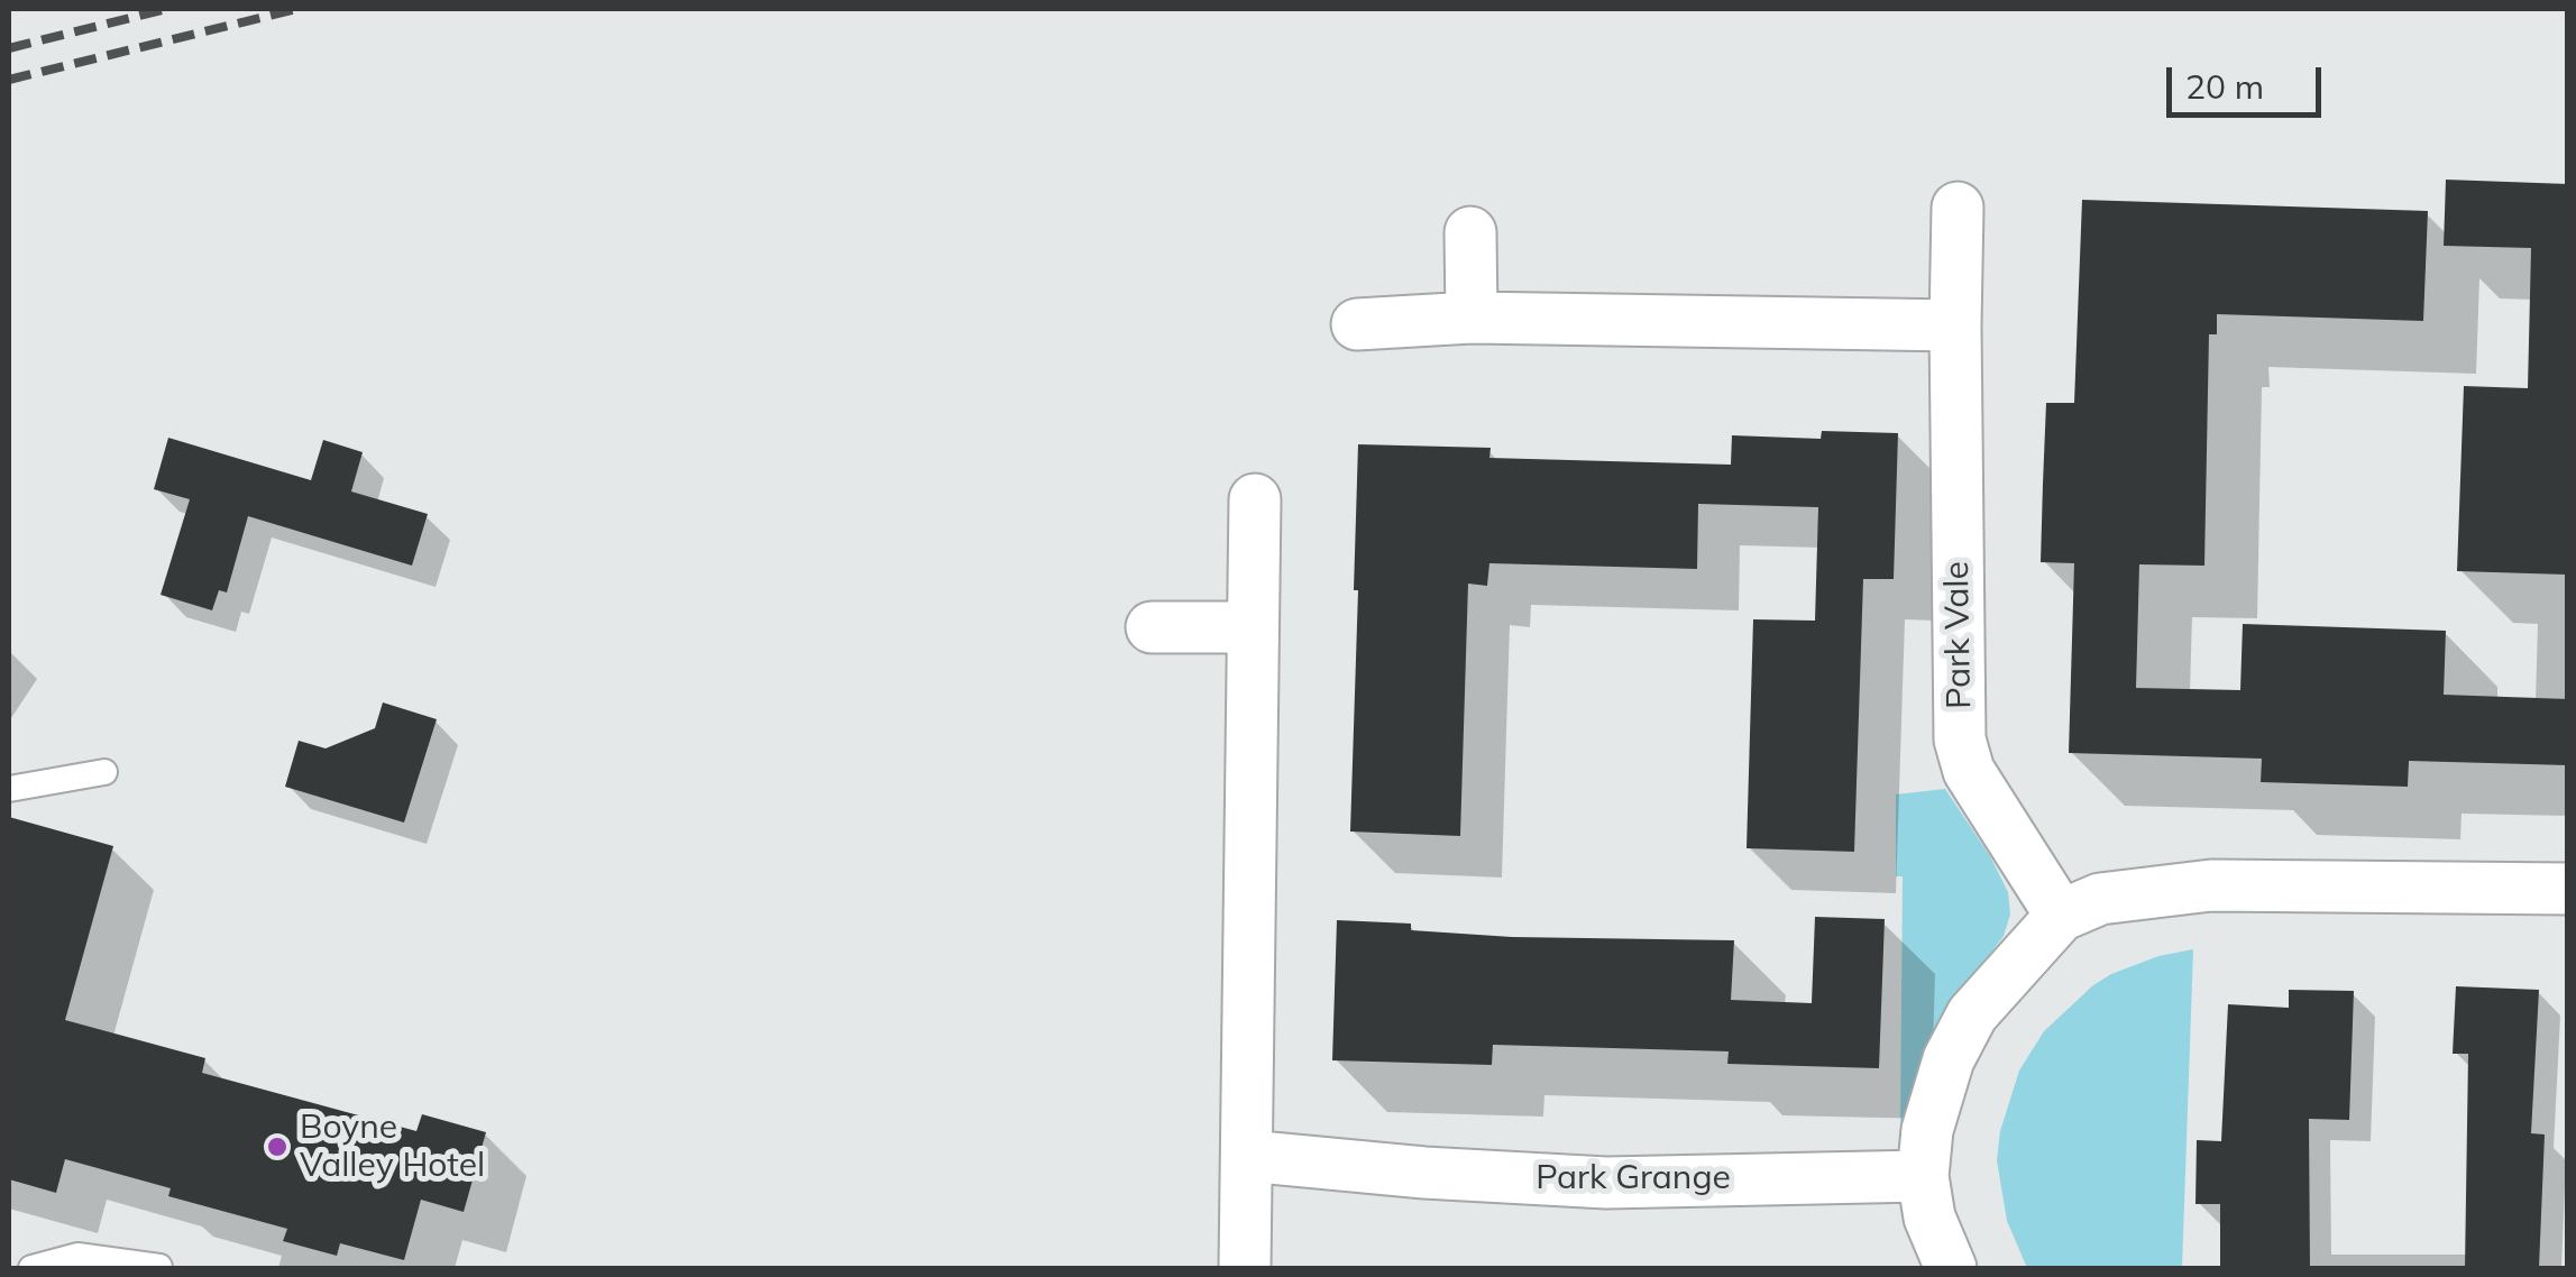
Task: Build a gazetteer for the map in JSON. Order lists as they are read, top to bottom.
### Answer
{
  "streets": {
    "street": ["Park Vale", "Park Grange"]
  },
  "places": ["Boyne Valley Hotel"],
  "scale_bar": "20 m"
}
